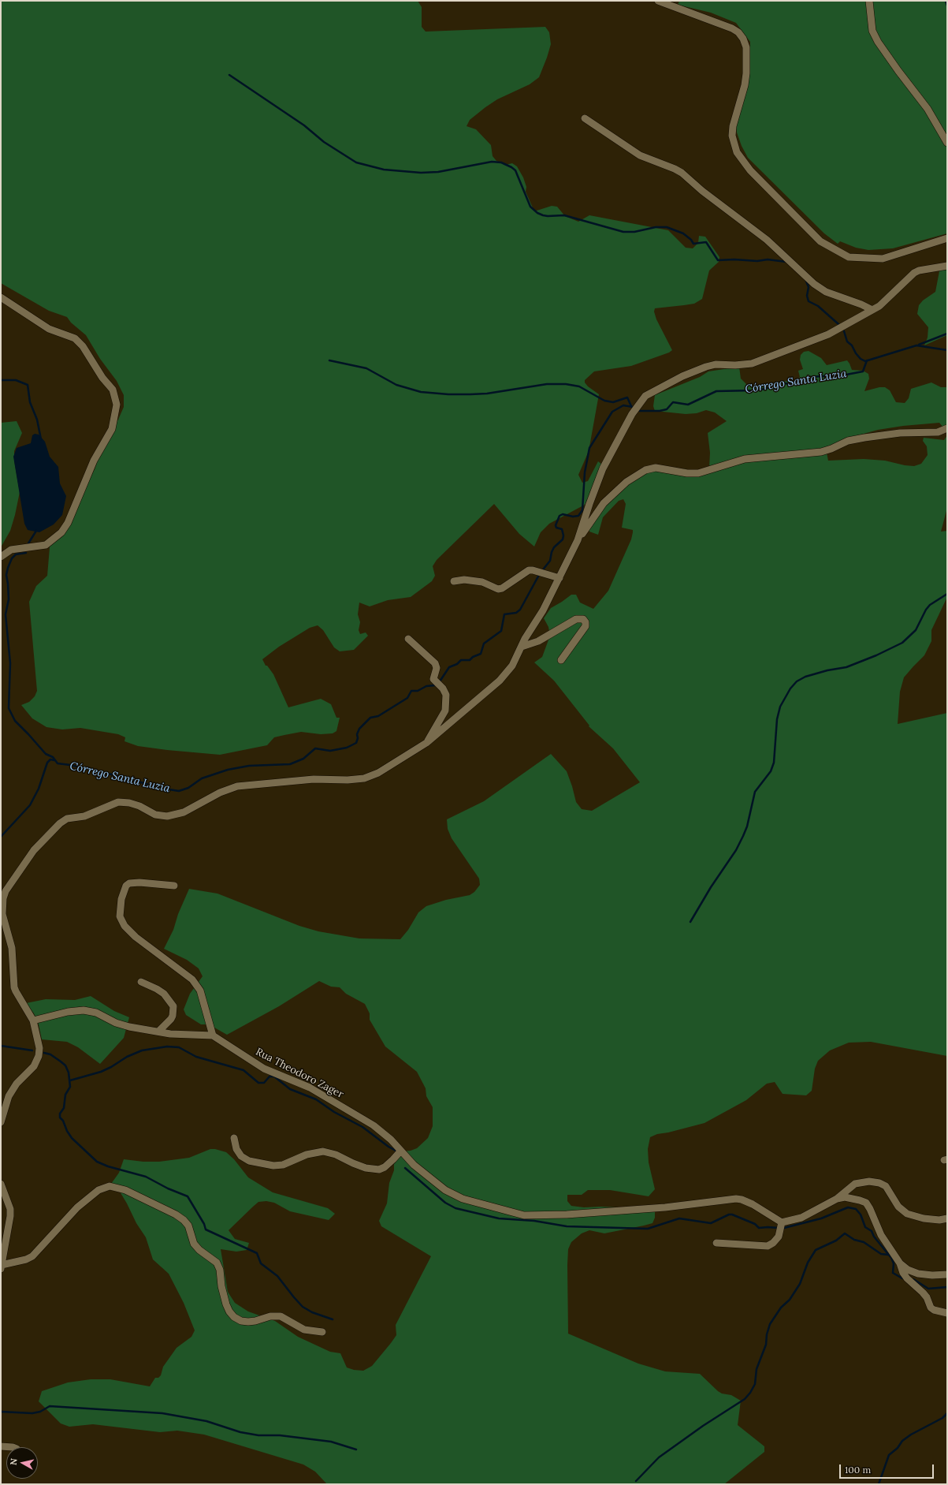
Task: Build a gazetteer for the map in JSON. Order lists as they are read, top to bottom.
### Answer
{
  "streets": {
    "street": ["Rua Theodoro Zager"]
  },
  "water": ["Córrego Santa Luzia"],
  "scale_bar": "100 m",
  "north": "left"
}
